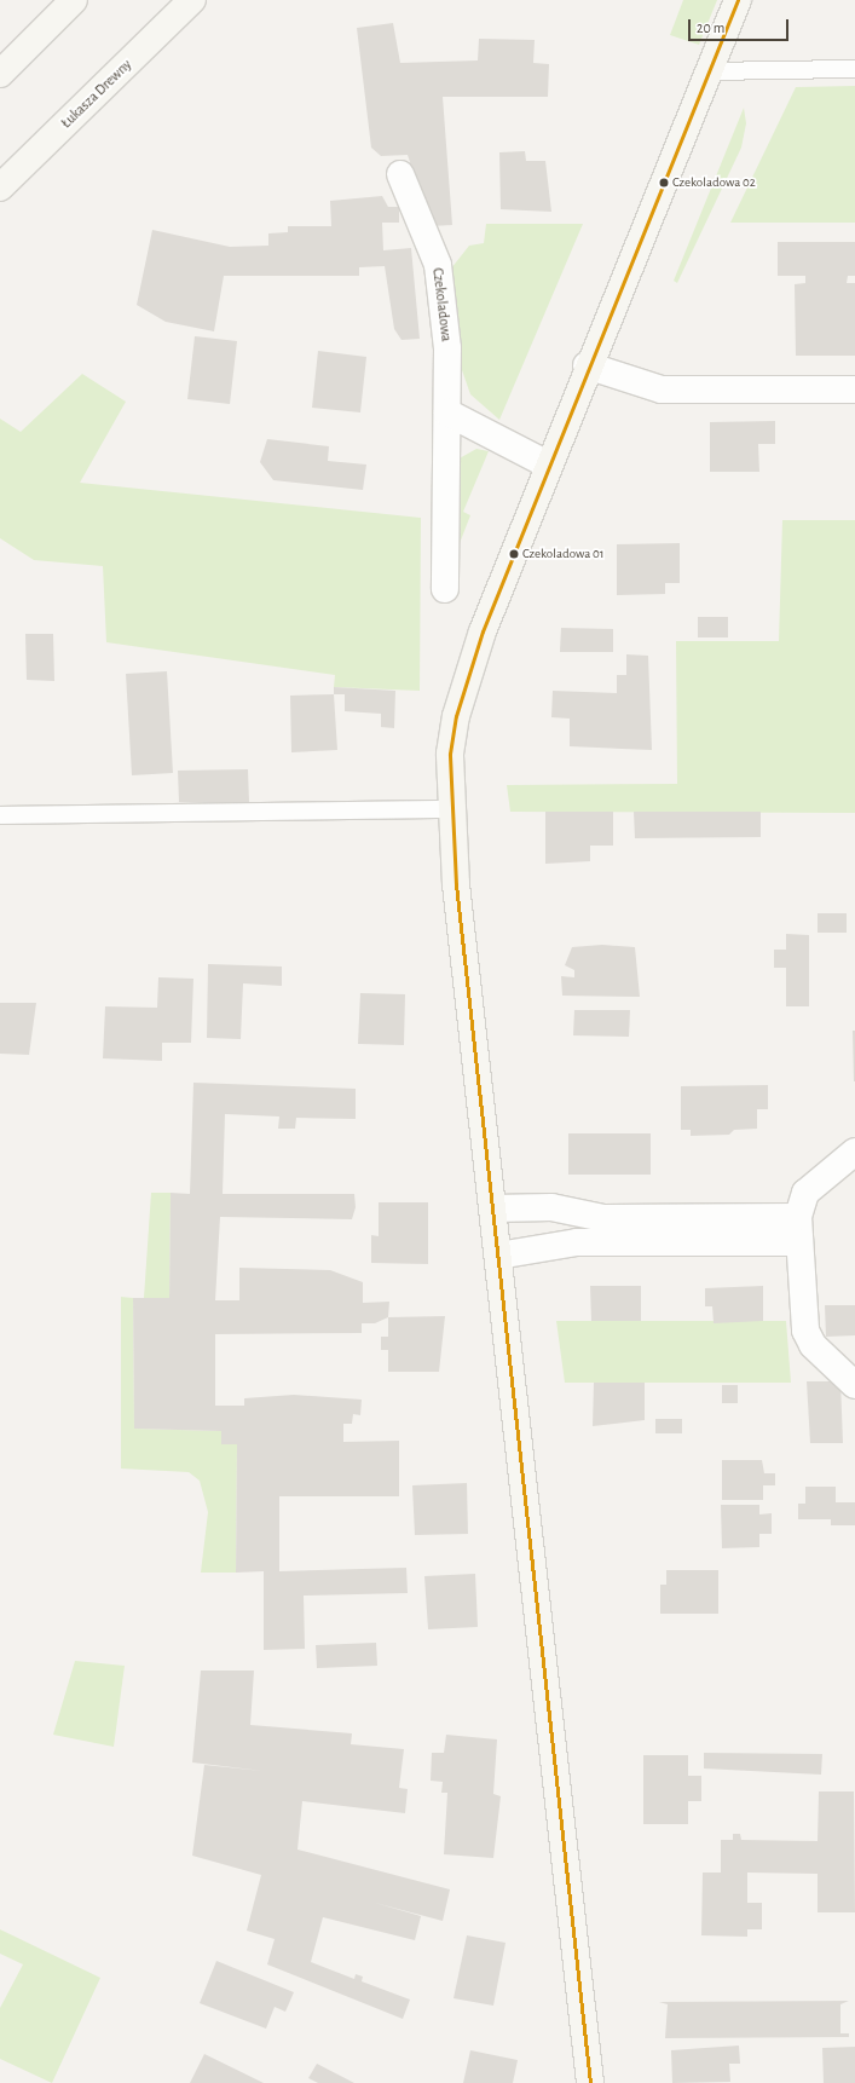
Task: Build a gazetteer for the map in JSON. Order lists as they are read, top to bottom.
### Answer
{
  "streets": {
    "street": ["Łukasza Drewny", "Czekoladowa"]
  },
  "places": ["Czekoladowa 02", "Czekoladowa 01"],
  "scale_bar": "20 m"
}
